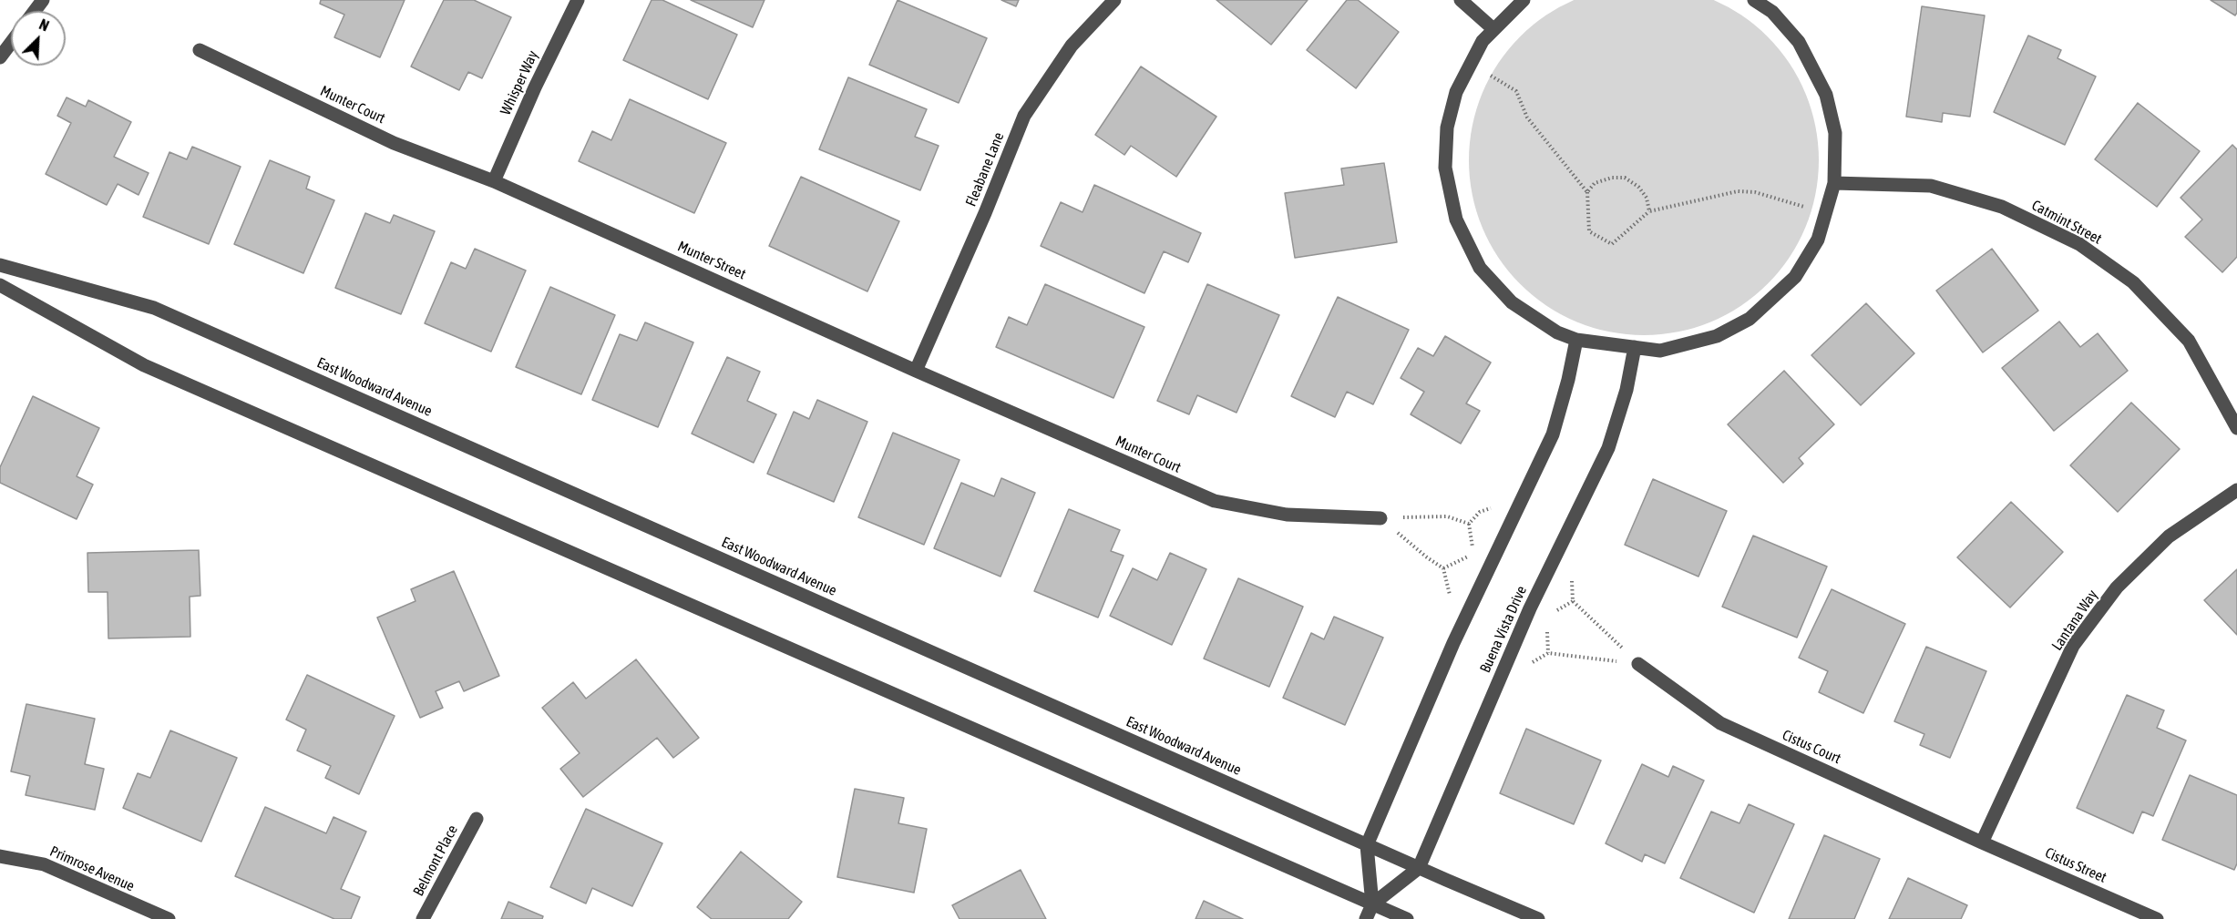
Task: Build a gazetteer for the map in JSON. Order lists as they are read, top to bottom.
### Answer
{
  "streets": {
    "street": [
      "Whisper Way",
      "Munter Court",
      "Fleabane Lane",
      "Catmint Street",
      "Munter Street",
      "East Woodward Avenue",
      "Lantana Way",
      "Buena Vista Drive",
      "Cistus Court",
      "Belmont Place",
      "Cistus Street",
      "Primrose Avenue"
    ]
  },
  "crossings": [
    ["Whisper Way", "Munter Court"],
    ["Whisper Way", "Munter Street"],
    ["Munter Court", "Fleabane Lane"],
    ["Munter Court", "Munter Street"],
    ["Fleabane Lane", "Munter Street"],
    ["East Woodward Avenue", "Buena Vista Drive"],
    ["Lantana Way", "Cistus Court"],
    ["Lantana Way", "Cistus Street"],
    ["Cistus Court", "Cistus Street"]
  ],
  "north": "top right"
}
